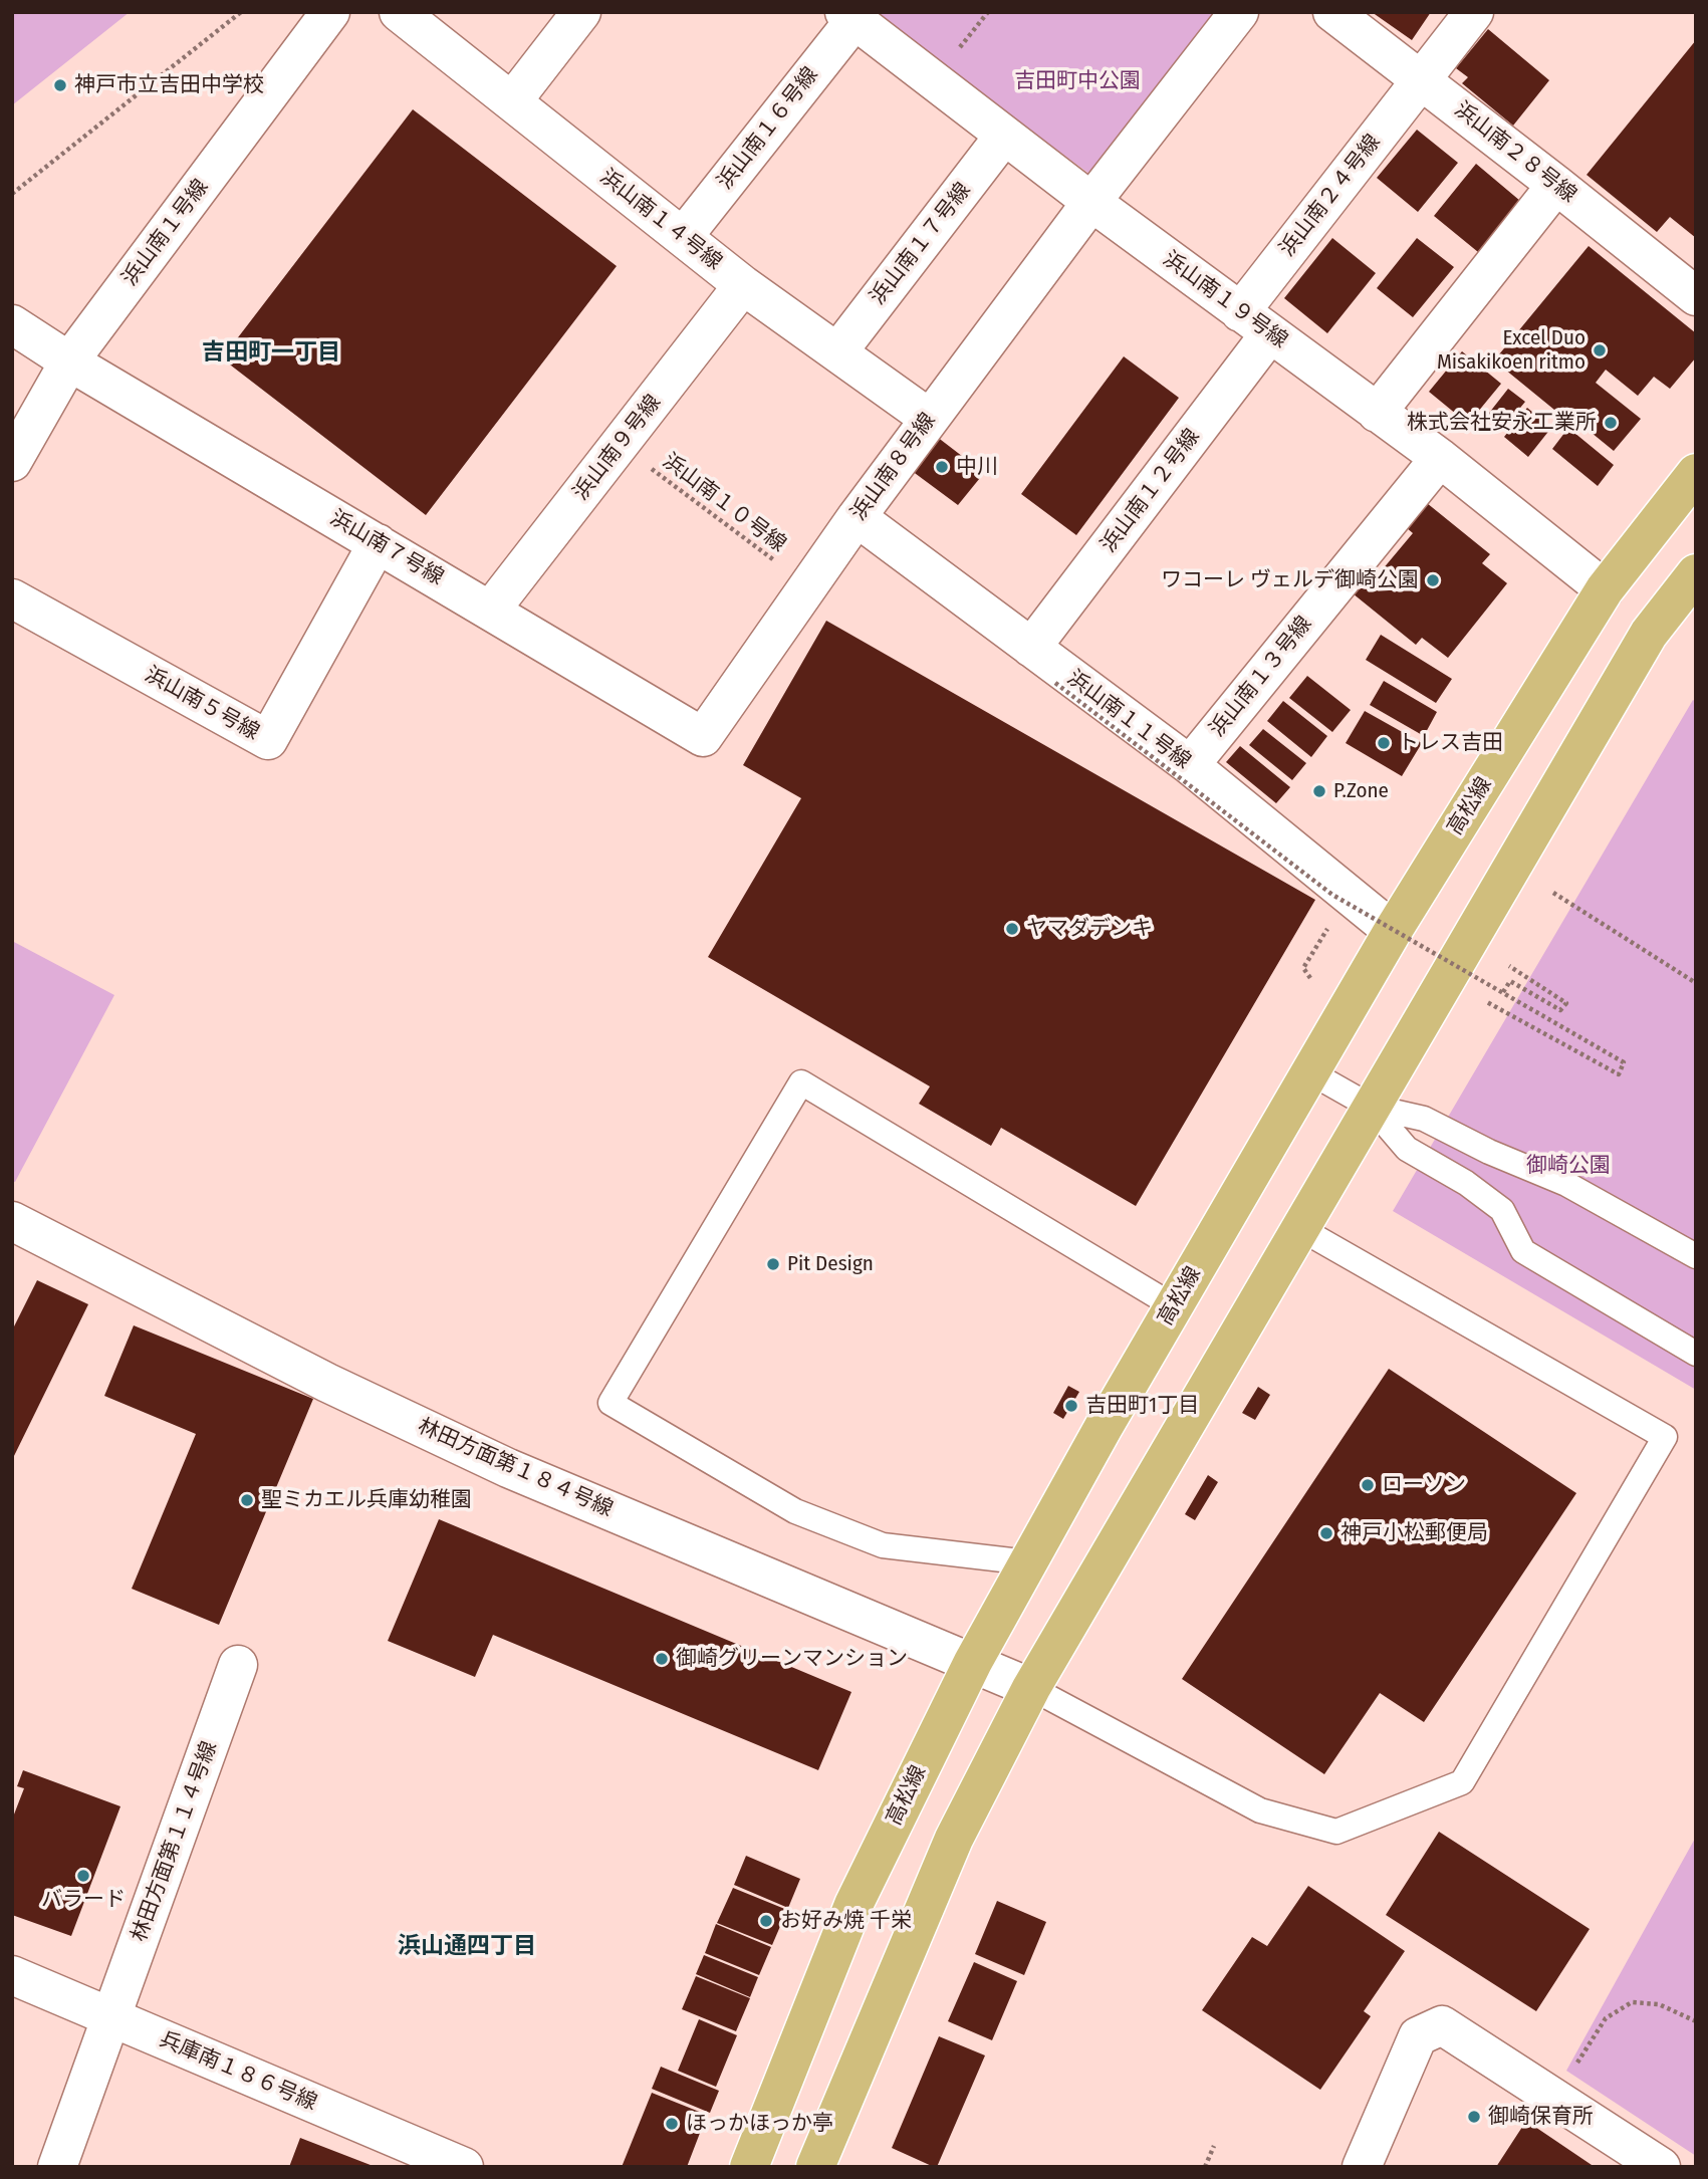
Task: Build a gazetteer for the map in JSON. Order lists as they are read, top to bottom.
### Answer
{
  "streets": {
    "main road": ["高松線"],
    "street": [
      "浜山南１６号線",
      "浜山南２８号線",
      "浜山南２４号線",
      "浜山南１４号線",
      "浜山南１号線",
      "浜山南１７号線",
      "浜山南１９号線",
      "浜山南９号線",
      "浜山南８号線",
      "浜山南１２号線",
      "浜山南７号線",
      "浜山南１３号線",
      "浜山南５号線",
      "浜山南１１号線",
      "林田方面第１８４号線",
      "林田方面第１１４号線",
      "兵庫南１８６号線"
    ],
    "path": ["浜山南１０号線"]
  },
  "crossings": [
    ["浜山南１６号線", "浜山南１４号線"],
    ["浜山南１６号線", "浜山南１９号線"],
    ["浜山南２８号線", "浜山南２４号線"],
    ["浜山南２４号線", "浜山南１９号線"],
    ["浜山南２４号線", "浜山南１２号線"],
    ["浜山南１４号線", "浜山南１７号線"],
    ["浜山南１４号線", "浜山南９号線"],
    ["浜山南１４号線", "浜山南８号線"],
    ["浜山南１号線", "浜山南７号線"],
    ["浜山南１７号線", "浜山南１９号線"],
    ["浜山南１９号線", "浜山南８号線"],
    ["浜山南１９号線", "浜山南１２号線"],
    ["浜山南１９号線", "浜山南１３号線"],
    ["浜山南１９号線", "高松線"],
    ["浜山南９号線", "浜山南１０号線"],
    ["浜山南９号線", "浜山南７号線"],
    ["浜山南８号線", "浜山南１０号線"],
    ["浜山南８号線", "浜山南７号線"],
    ["浜山南８号線", "浜山南１１号線"],
    ["浜山南１２号線", "浜山南１１号線"],
    ["浜山南７号線", "浜山南５号線"],
    ["浜山南１３号線", "浜山南１１号線"],
    ["浜山南１１号線", "高松線"],
    ["高松線", "林田方面第１８４号線"],
    ["林田方面第１１４号線", "兵庫南１８６号線"]
  ],
  "districts": ["吉田町一丁目", "浜山通四丁目"],
  "parks": ["吉田町中公園", "御崎公園"],
  "places": [
    "神戸市立吉田中学校",
    "Excel Duo Misakikoen ritmo",
    "株式会社安永工業所",
    "中川",
    "ワコーレ ヴェルデ御崎公園",
    "トレス吉田",
    "P.Zone",
    "ヤマダデンキ",
    "Pit Design",
    "吉田町1丁目",
    "ローソン",
    "聖ミカエル兵庫幼稚園",
    "神戸小松郵便局",
    "御崎グリーンマンション",
    "バラード",
    "お好み焼 千栄",
    "御崎保育所",
    "ほっかほっか亭"
  ]
}
